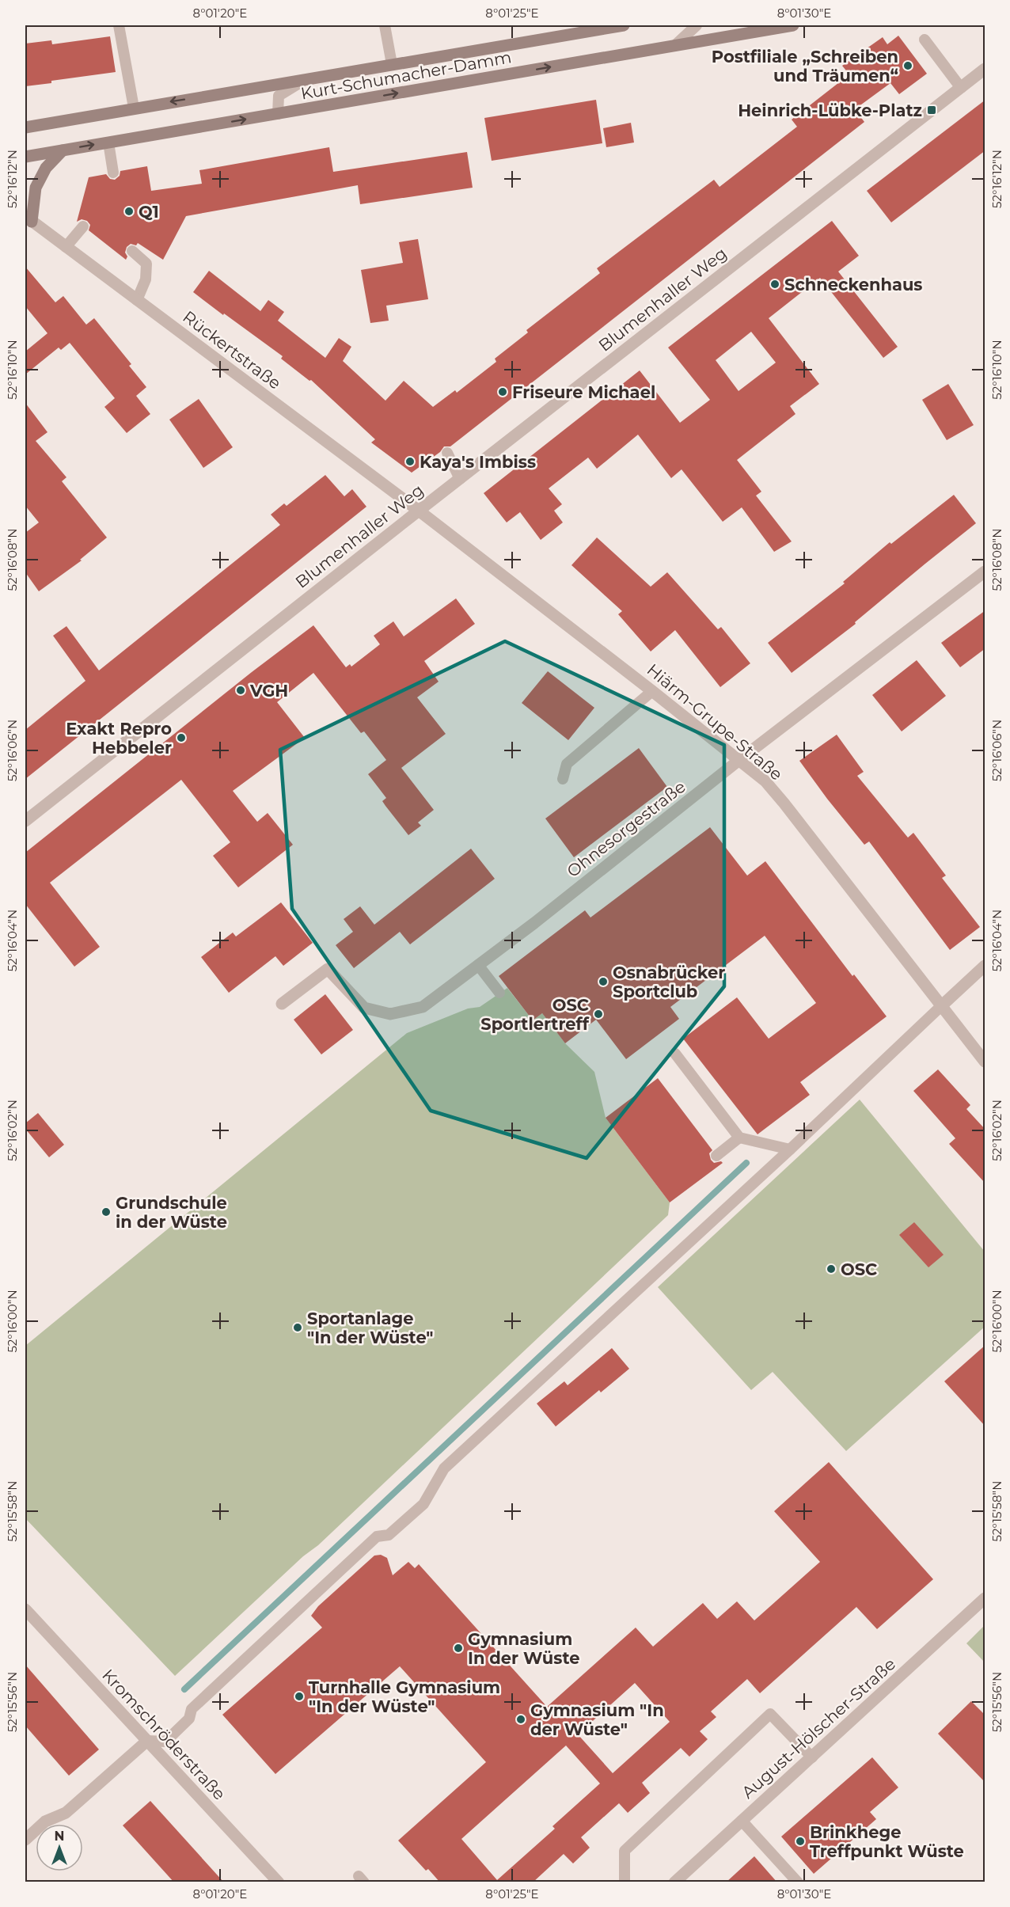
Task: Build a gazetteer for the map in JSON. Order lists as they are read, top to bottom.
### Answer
{
  "streets": {
    "main road": ["Kurt-Schumacher-Damm"],
    "street": [
      "Blumenhaller Weg",
      "Rückertstraße",
      "Hiärm-Grupe-Straße",
      "Ohnesorgestraße",
      "August-Hölscher-Straße",
      "Kromschröderstraße"
    ]
  },
  "crossings": [
    ["Blumenhaller Weg", "Rückertstraße"],
    ["Blumenhaller Weg", "Hiärm-Grupe-Straße"],
    ["Rückertstraße", "Hiärm-Grupe-Straße"],
    ["Hiärm-Grupe-Straße", "Ohnesorgestraße"]
  ],
  "places": {
    "other": [
      "Postfiliale „Schreiben und Träumen“",
      "Q1",
      "Schneckenhaus",
      "Friseure Michael",
      "Kaya's Imbiss",
      "VGH",
      "Exakt Repro Hebbeler",
      "Osnabrücker Sportclub",
      "OSC Sportlertreff",
      "Grundschule in der Wüste",
      "OSC",
      "Sportanlage \"In der Wüste\"",
      "Gymnasium In der Wüste",
      "Turnhalle Gymnasium \"In der Wüste\"",
      "Gymnasium \"In der Wüste\"",
      "Brinkhege Treffpunkt Wüste"
    ],
    "transit": ["Heinrich-Lübke-Platz"]
  },
  "north": "top",
  "coordinates": [
    "8°01'20\"E",
    "8°01'25\"E",
    "8°01'30\"E",
    "52°16'12\"N",
    "52°16'10\"N",
    "52°16'08\"N",
    "52°16'06\"N",
    "52°16'04\"N",
    "52°16'02\"N",
    "52°16'00\"N",
    "52°15'58\"N",
    "52°15'56\"N"
  ]
}
